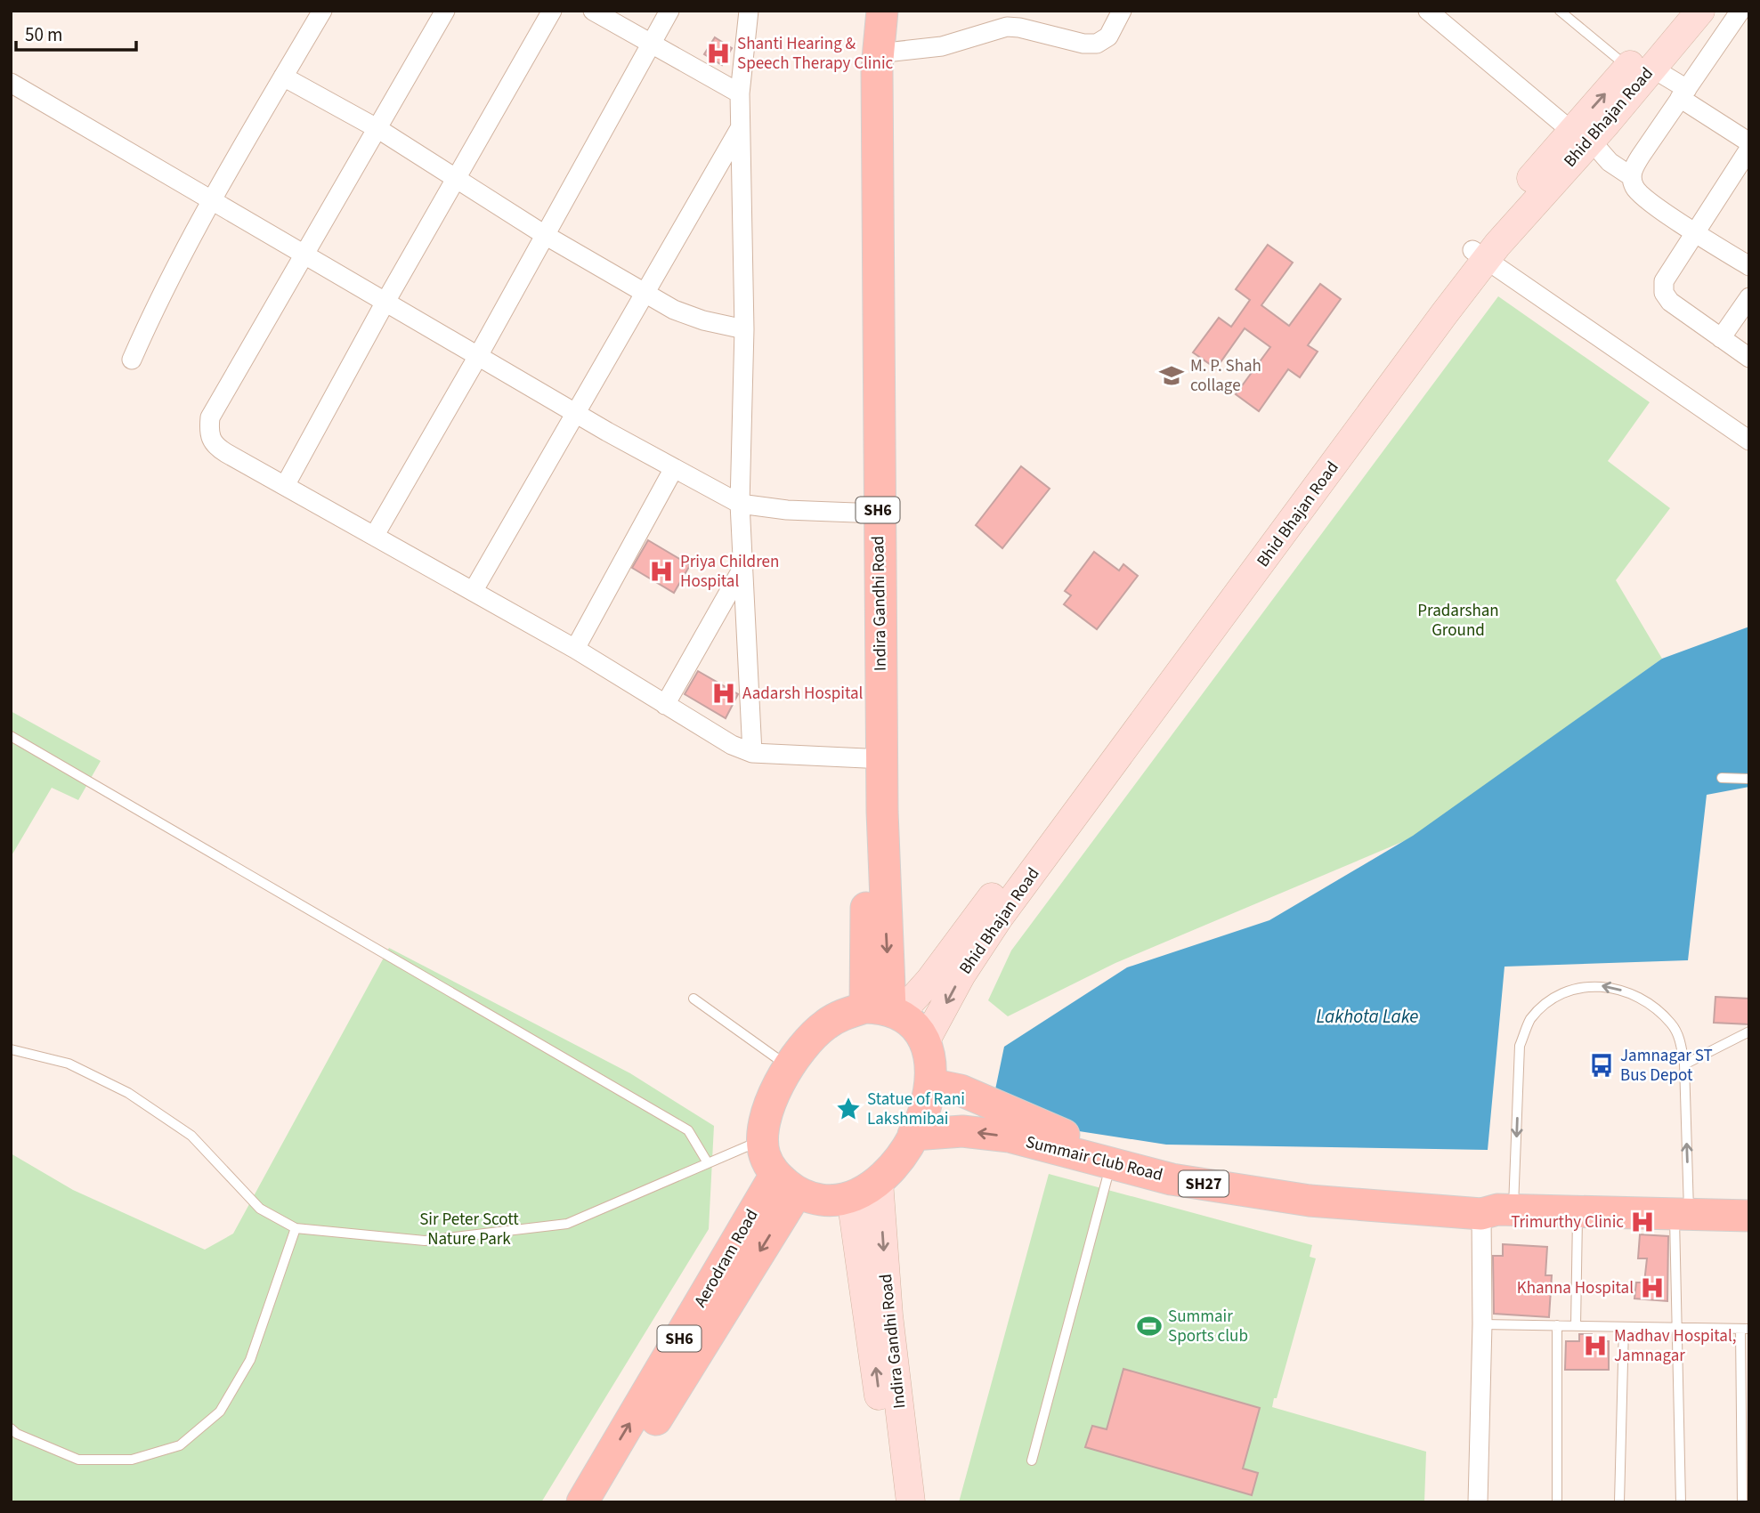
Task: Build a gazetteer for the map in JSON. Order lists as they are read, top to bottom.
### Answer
{
  "streets": {
    "main road": [
      "Bhid Bhajan Road",
      "SH6",
      "Indira Gandhi Road",
      "Summair Club Road",
      "SH27",
      "Aerodram Road"
    ]
  },
  "crossings": [
    ["Bhid Bhajan Road", "Indira Gandhi Road"],
    ["Bhid Bhajan Road", "Summair Club Road"],
    ["Bhid Bhajan Road", "Aerodram Road"],
    ["Indira Gandhi Road", "Summair Club Road"],
    ["Indira Gandhi Road", "Aerodram Road"],
    ["Summair Club Road", "Aerodram Road"]
  ],
  "water": ["Lakhota Lake"],
  "parks": ["Pradarshan Ground", "Sir Peter Scott Nature Park"],
  "places": {
    "hospital": [
      "Shanti Hearing & Speech Therapy Clinic",
      "Priya Children Hospital",
      "Aadarsh Hospital",
      "Trimurthy Clinic",
      "Khanna Hospital",
      "Madhav Hospital, Jamnagar"
    ],
    "school or university": ["M. P. Shah collage"],
    "bus stop": ["Jamnagar ST Bus Depot"],
    "place": ["Statue of Rani Lakshmibai"],
    "sports": ["Summair Sports club"]
  },
  "scale_bar": "50 m"
}
